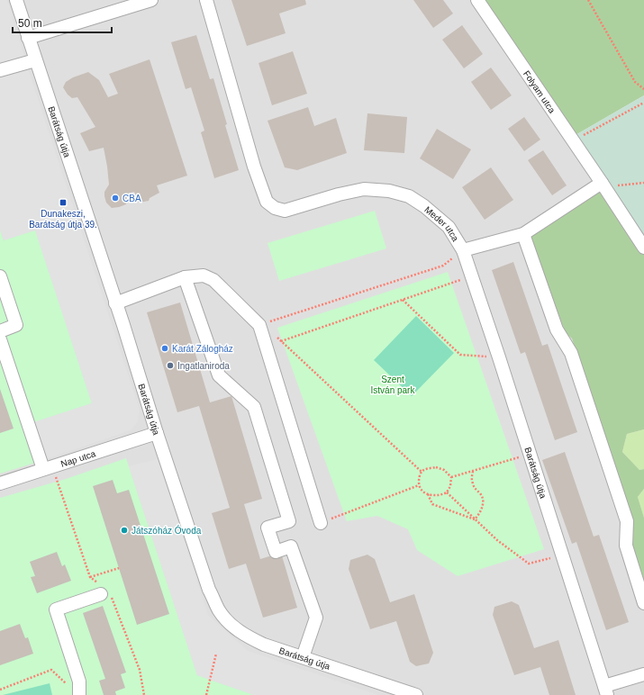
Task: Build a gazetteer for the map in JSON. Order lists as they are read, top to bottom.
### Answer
{
  "streets": {
    "street": [
      "Folyam utca",
      "Barátság útja",
      "Meder utca",
      "Nap utca"
    ]
  },
  "crossings": [
    ["Folyam utca", "Meder utca"],
    ["Barátság útja", "Meder utca"],
    ["Barátság útja", "Nap utca"]
  ],
  "parks": ["Szent István park"],
  "places": {
    "other": [
      "CBA",
      "Karát Zálogház",
      "Ingatlaniroda",
      "Játszóház Óvoda"
    ],
    "transit": ["Dunakeszi, Barátság útja 39."]
  },
  "scale_bar": "50 m"
}
